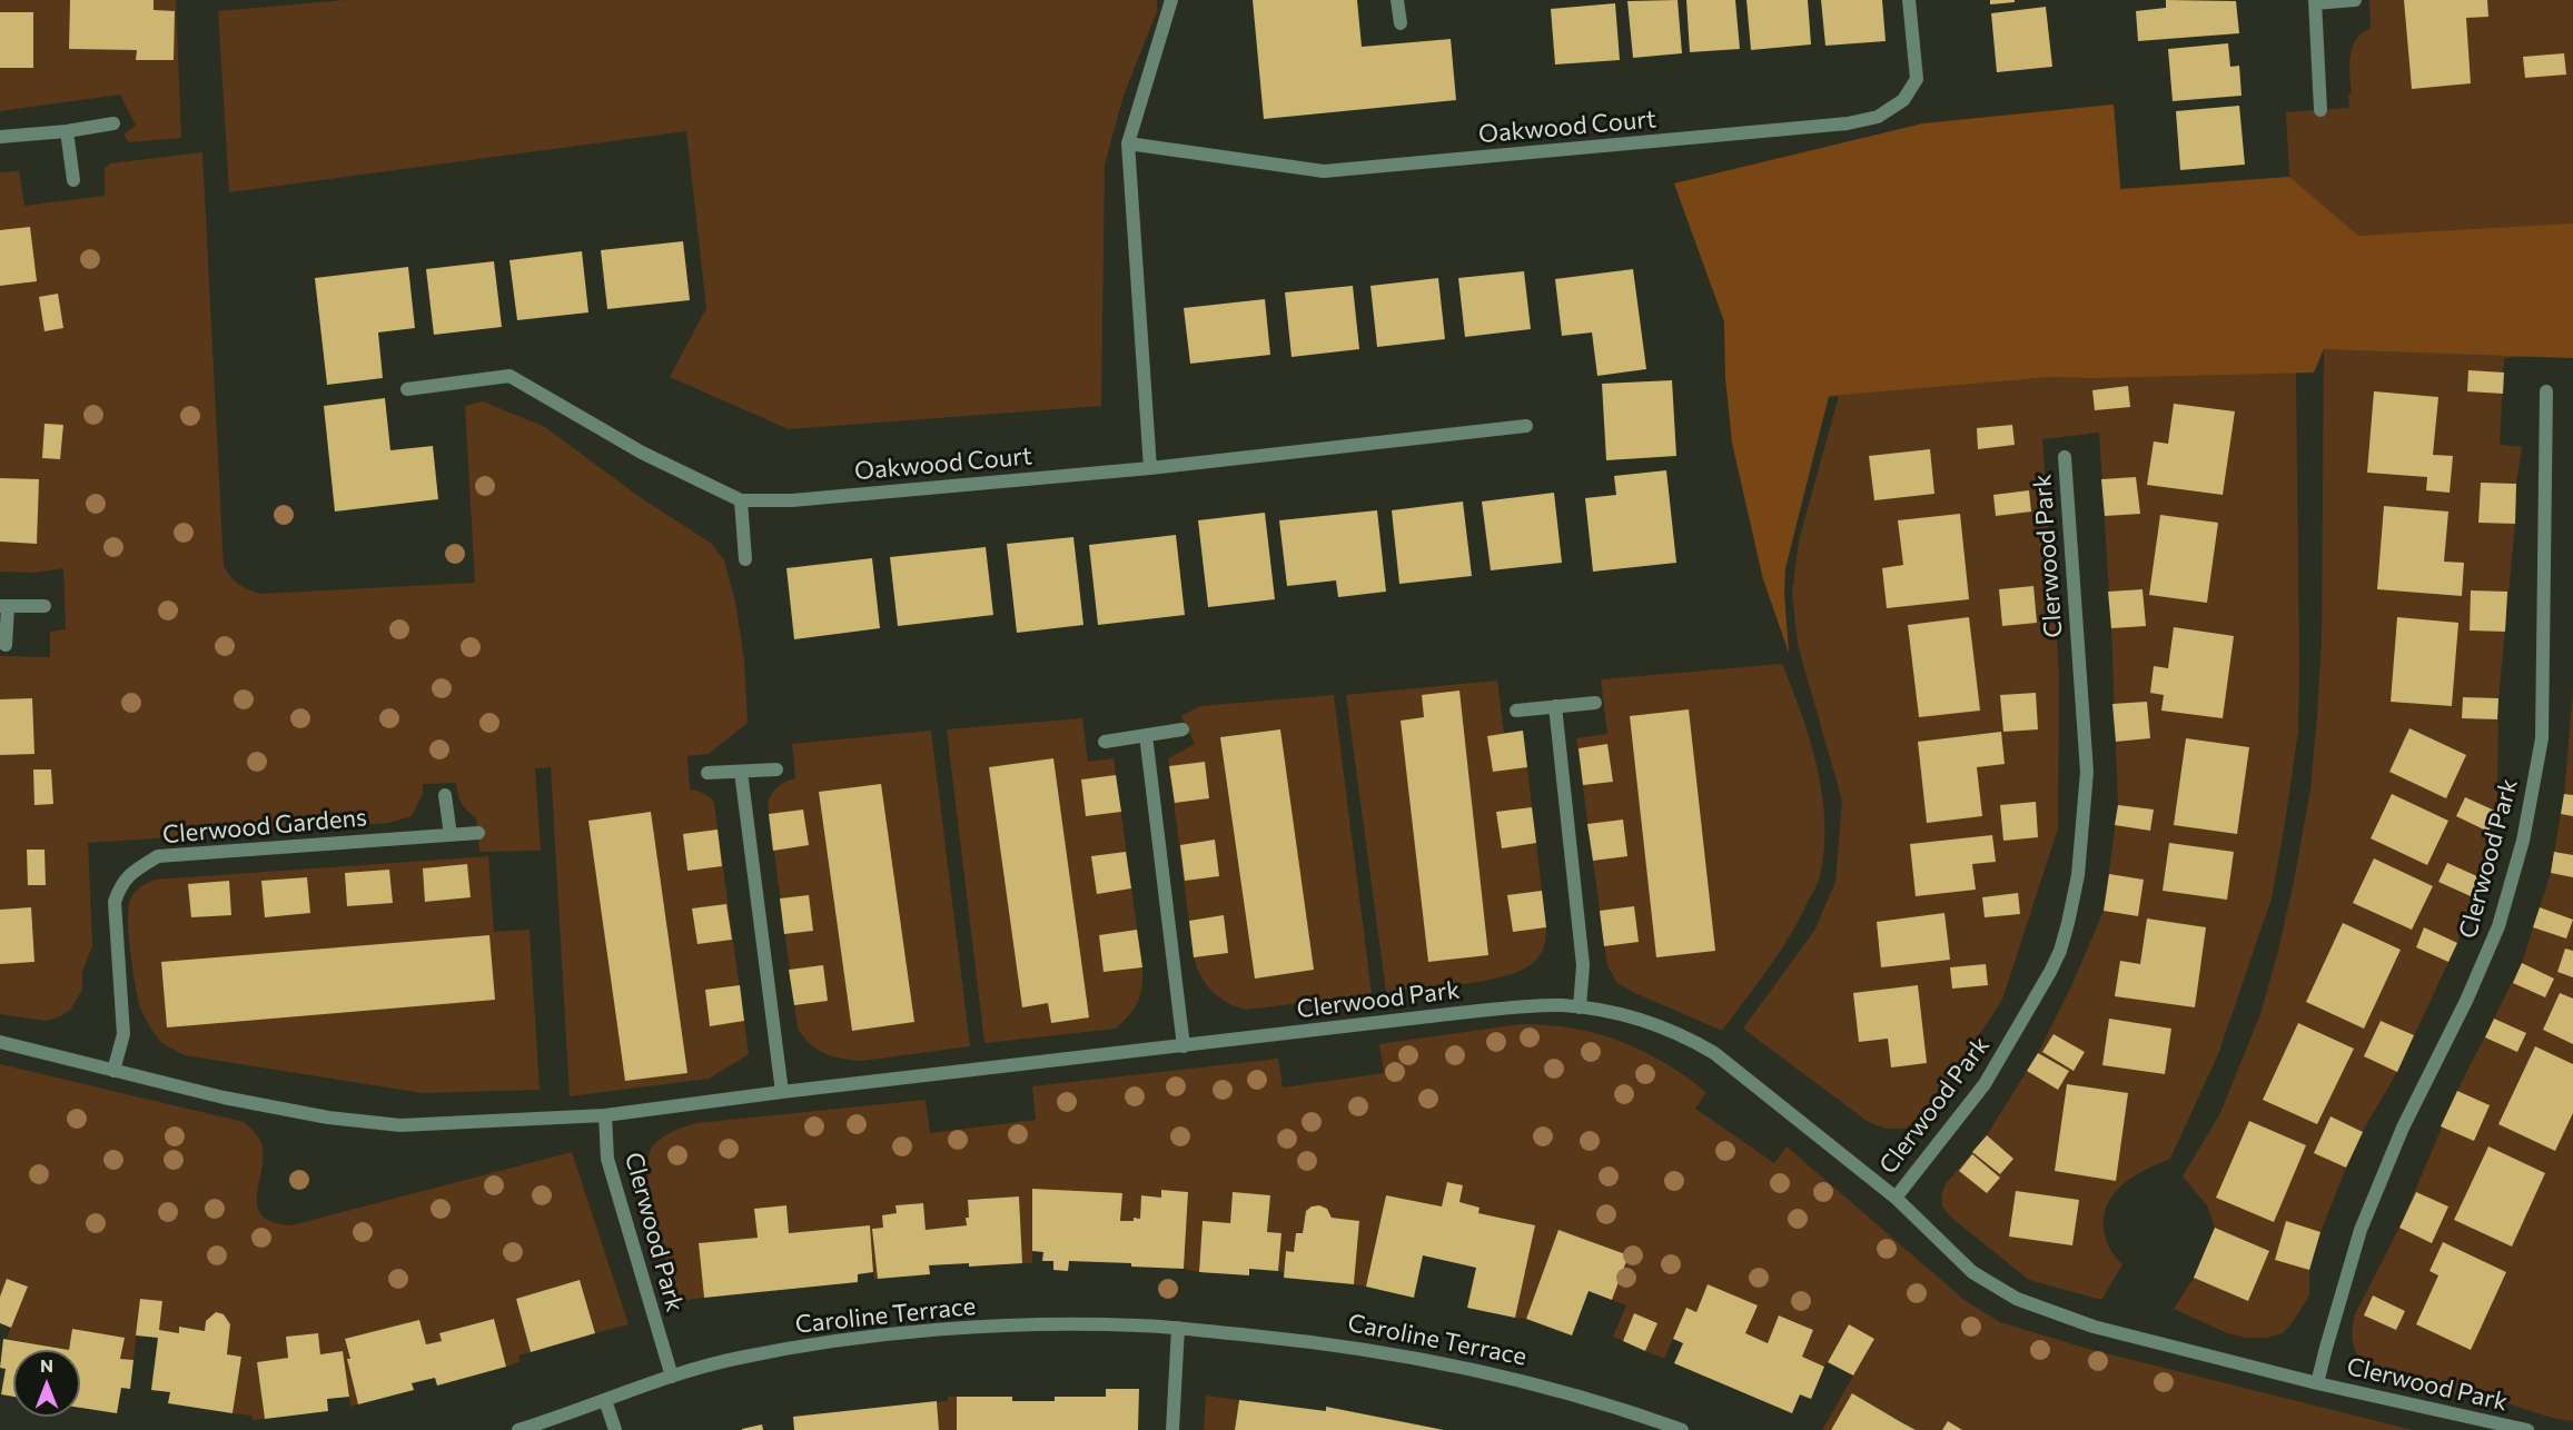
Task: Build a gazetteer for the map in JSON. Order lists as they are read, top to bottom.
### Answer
{
  "streets": {
    "street": [
      "Oakwood Court",
      "Clerwood Park",
      "Clerwood Gardens",
      "Caroline Terrace"
    ]
  },
  "crossings": [
    ["Clerwood Park", "Caroline Terrace"]
  ],
  "north": "top"
}
